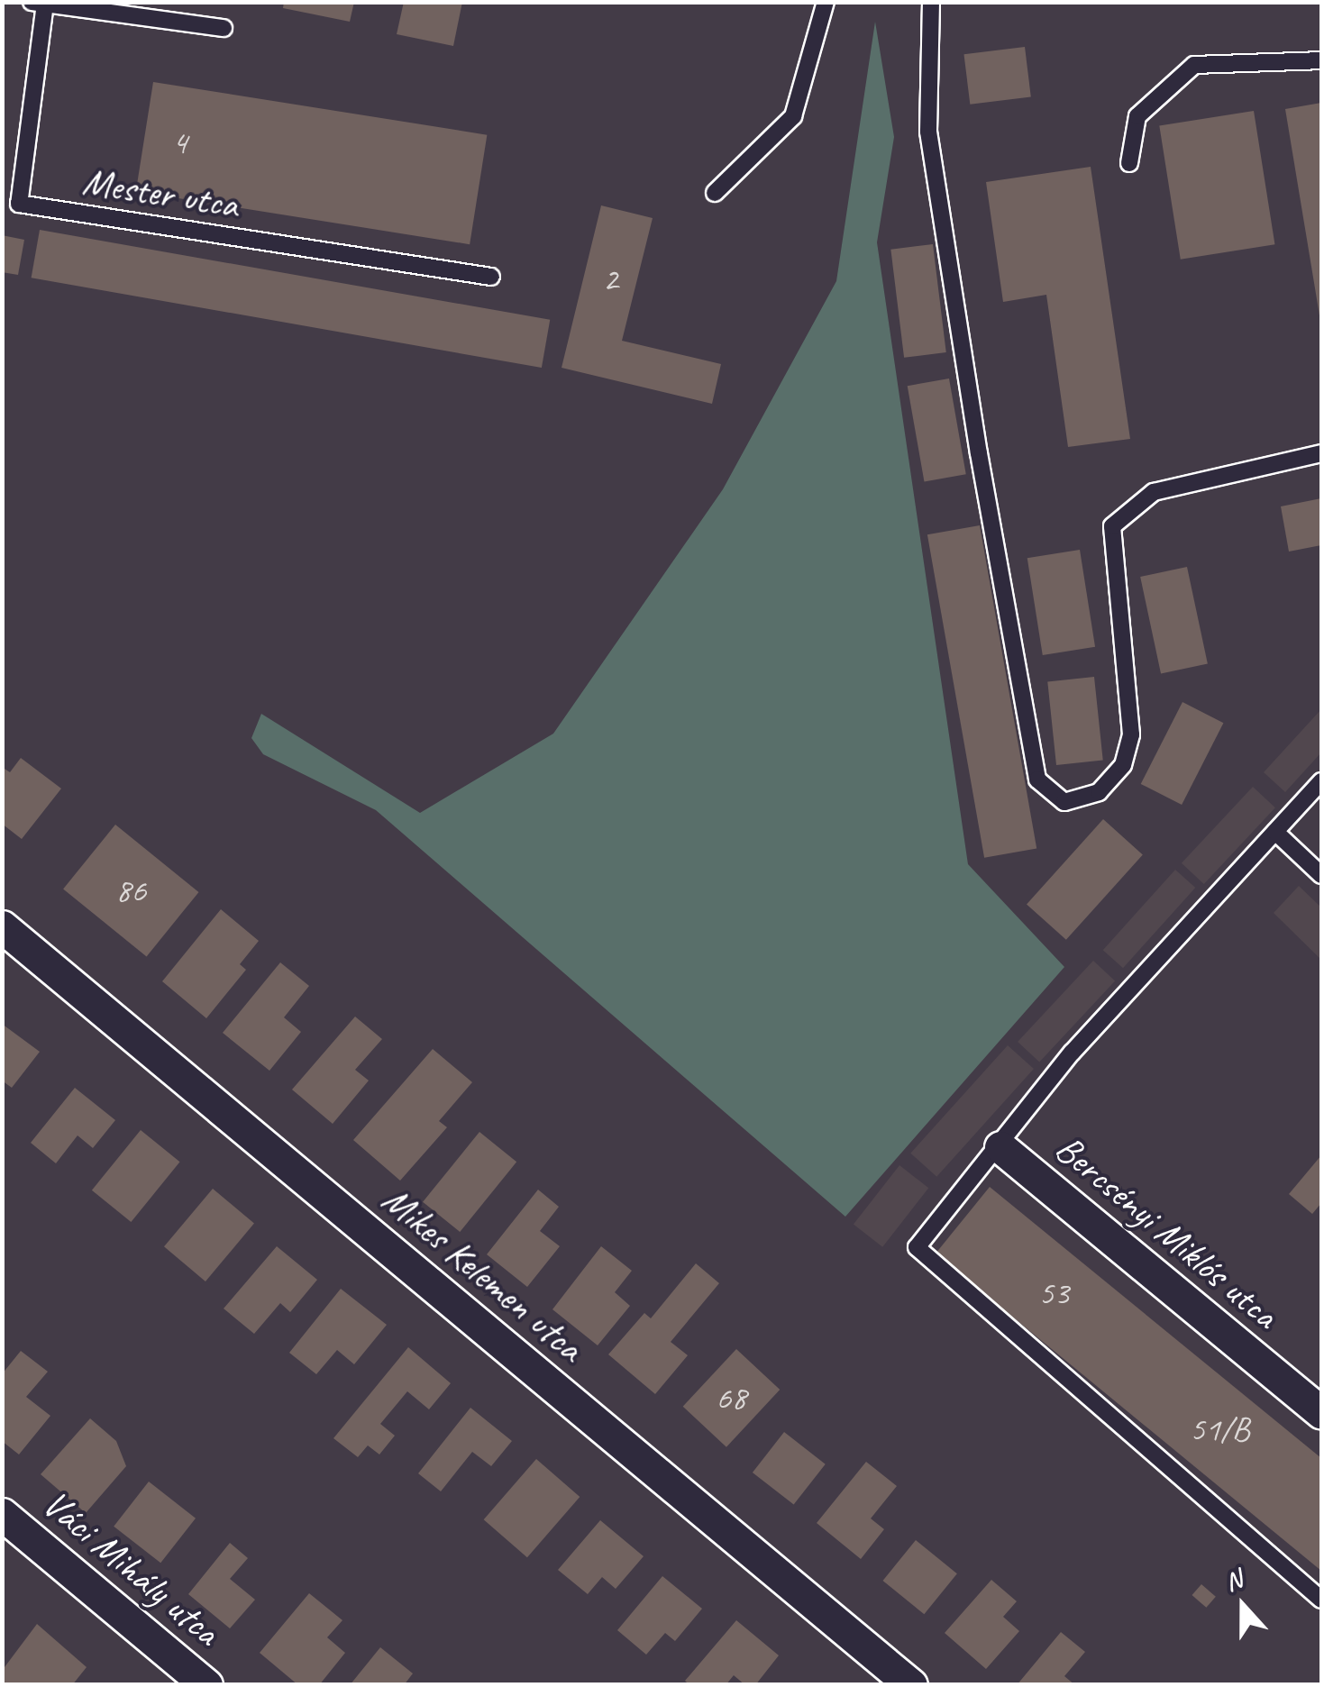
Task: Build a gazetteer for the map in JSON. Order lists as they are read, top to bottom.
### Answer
{
  "streets": {
    "street": ["Bercsényi Miklós utca", "Mikes Kelemen utca", "Váci Mihály utca"],
    "lane": ["Mester utca"]
  },
  "house_numbers": [
    "4",
    "2",
    "86",
    "53",
    "68",
    "51/B"
  ],
  "north": "top"
}
